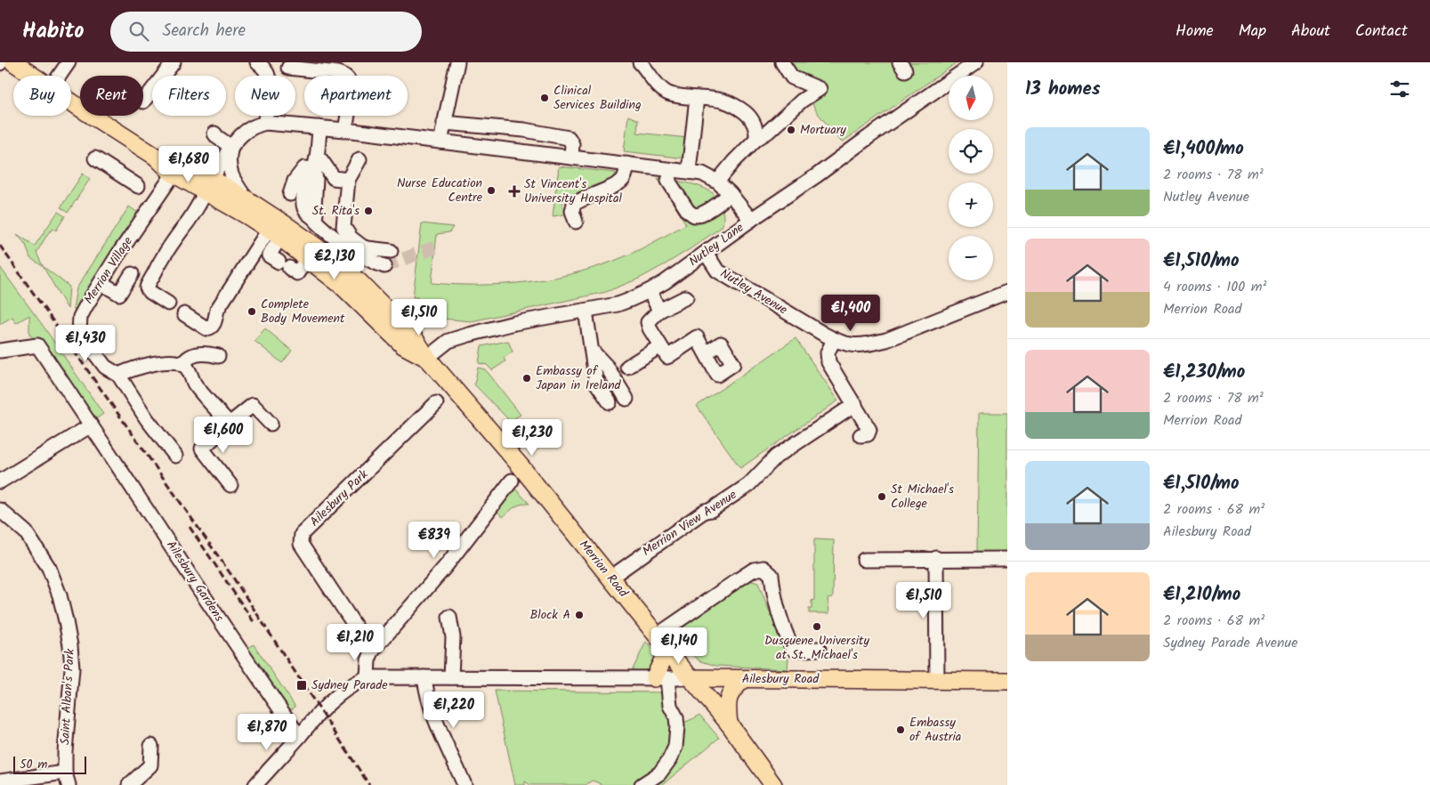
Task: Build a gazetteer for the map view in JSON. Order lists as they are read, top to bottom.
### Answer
{
  "streets": {
    "main road": ["Merrion Road", "Ailesbury Road"],
    "street": [
      "Nutley Lane",
      "Merrion Village",
      "Nutley Avenue",
      "Ailesbury Park",
      "Merrion View Avenue",
      "Ailesbury Gardens",
      "Saint Alban's Park"
    ]
  },
  "crossings": [
    ["Nutley Lane", "Nutley Avenue"],
    ["Nutley Lane", "Merrion Road"],
    ["Merrion Village", "Merrion Road"],
    ["Merrion View Avenue", "Merrion Road"],
    ["Merrion Road", "Ailesbury Road"]
  ],
  "places": {
    "other": [
      "Clinical Services Building",
      "Mortuary",
      "Nurse Education Centre",
      "St. Rita's",
      "Complete Body Movement",
      "Embassy of Japan in Ireland",
      "St Michael's College",
      "Block A",
      "Dusquene University at St. Michael's",
      "Embassy of Austria"
    ],
    "health": ["St Vincent's University Hospital"],
    "transit": ["Sydney Parade"]
  },
  "scale_bar": "50 m",
  "north": "bottom",
  "page": {
    "header": "Habito",
    "search": "Search here",
    "nav": [
      "Home",
      "Map",
      "About",
      "Contact"
    ],
    "heading": "13 homes",
    "map_buttons": ["+", "−"],
    "chip": [
      "Buy",
      "Rent",
      "Filters",
      "New",
      "Apartment"
    ],
    "list": [
      {
        "name": "€1,400/mo",
        "note": "2 rooms · 78 m² · Nutley Avenue"
      },
      {
        "name": "€1,510/mo",
        "note": "4 rooms · 100 m² · Merrion Road"
      },
      {
        "name": "€1,230/mo",
        "note": "2 rooms · 78 m² · Merrion Road"
      },
      {
        "name": "€1,510/mo",
        "note": "2 rooms · 68 m² · Ailesbury Road"
      },
      {
        "name": "€1,210/mo",
        "note": "2 rooms · 68 m² · Sydney Parade Avenue"
      }
    ],
    "price": [
      "€1,680",
      "€2,130",
      "€1,400",
      "€1,510",
      "€1,430",
      "€1,600",
      "€1,230",
      "€839",
      "€1,510",
      "€1,210",
      "€1,140",
      "€1,220",
      "€1,870"
    ],
    "scale": "50 m"
  }
}
